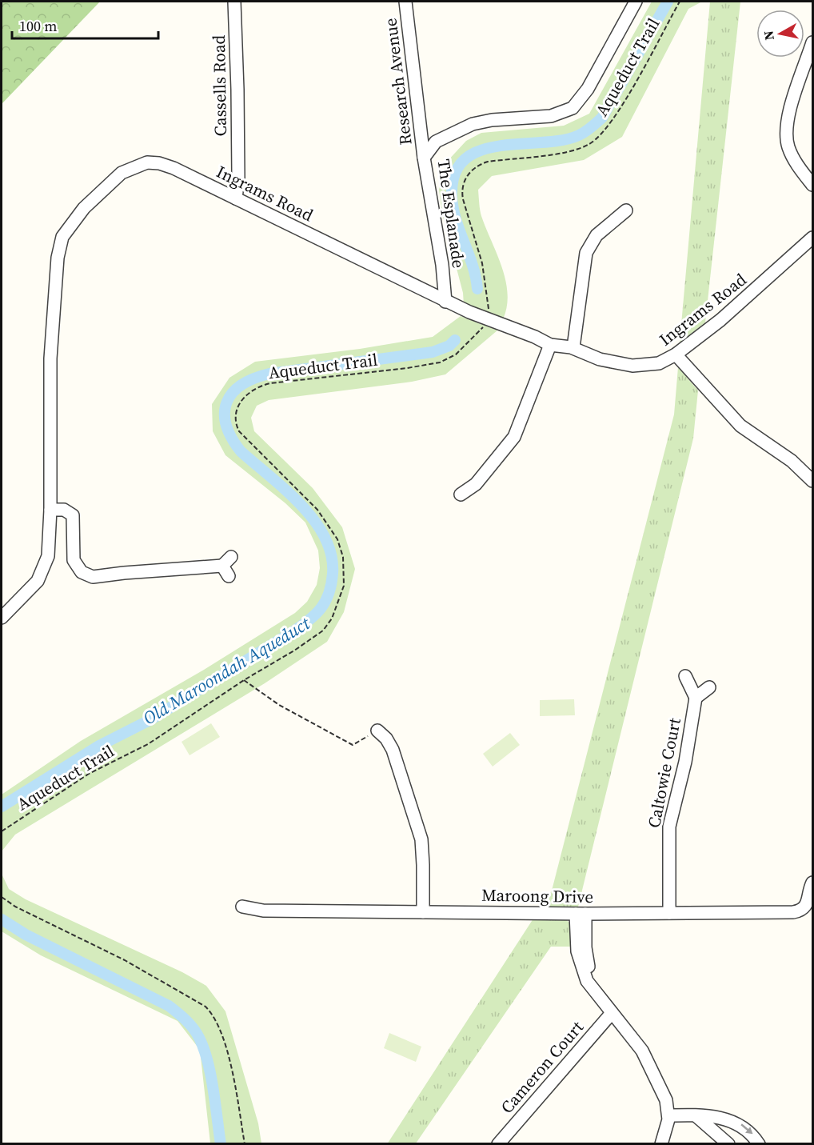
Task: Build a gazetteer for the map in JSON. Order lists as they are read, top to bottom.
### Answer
{
  "streets": {
    "street": [
      "Research Avenue",
      "Cassells Road",
      "Ingrams Road",
      "The Esplanade",
      "Caltowie Court",
      "Maroong Drive",
      "Cameron Court"
    ],
    "path": ["Aqueduct Trail"]
  },
  "crossings": [
    ["Aqueduct Trail", "Ingrams Road"],
    ["Research Avenue", "The Esplanade"],
    ["Cassells Road", "Ingrams Road"],
    ["Ingrams Road", "The Esplanade"],
    ["Caltowie Court", "Maroong Drive"]
  ],
  "water": ["Old Maroondah Aqueduct"],
  "scale_bar": "100 m",
  "north": "left"
}
